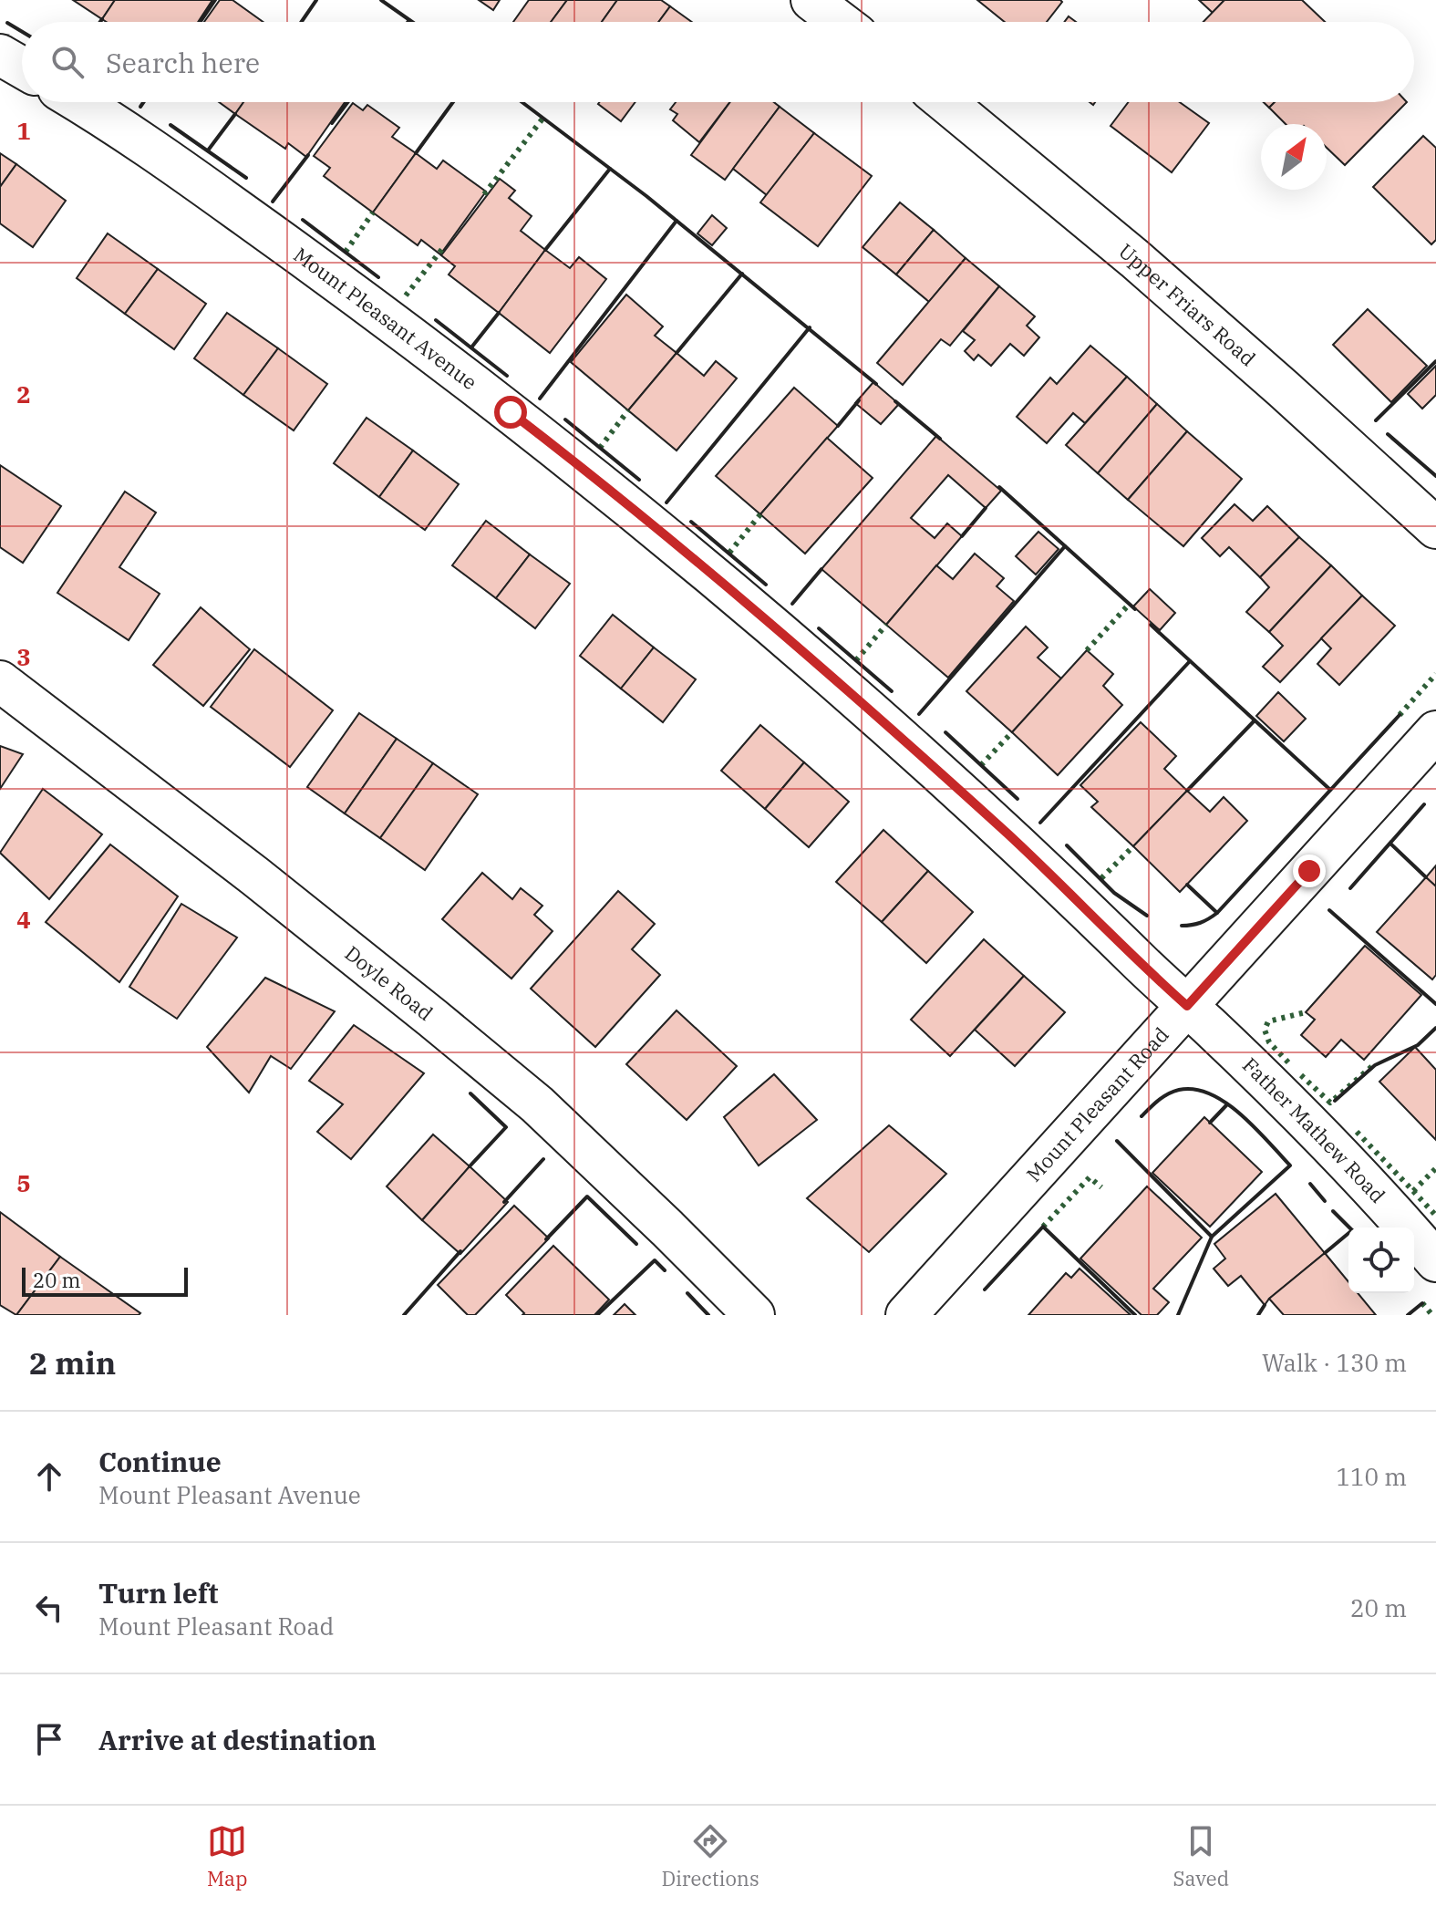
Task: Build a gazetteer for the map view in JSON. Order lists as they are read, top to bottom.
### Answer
{
  "streets": {
    "street": [
      "Upper Friars Road",
      "Mount Pleasant Avenue",
      "Doyle Road",
      "Mount Pleasant Road",
      "Father Mathew Road"
    ]
  },
  "crossings": [
    ["Mount Pleasant Avenue", "Mount Pleasant Road"],
    ["Mount Pleasant Avenue", "Father Mathew Road"],
    ["Mount Pleasant Road", "Father Mathew Road"]
  ],
  "scale_bar": "20 m",
  "north": "top right",
  "page": {
    "search": "Search here",
    "scale": "20 m",
    "heading": ["2 min", "Walk · 130 m"],
    "list": [
      ["Continue", "Mount Pleasant Avenue", "110 m"],
      ["Turn left", "Mount Pleasant Road", "20 m"],
      "Arrive at destination"
    ],
    "nav": ["Map", "Directions", "Saved"]
  },
  "grid": {
    "rows": [
      "1",
      "2",
      "3",
      "4",
      "5"
    ]
  }
}
